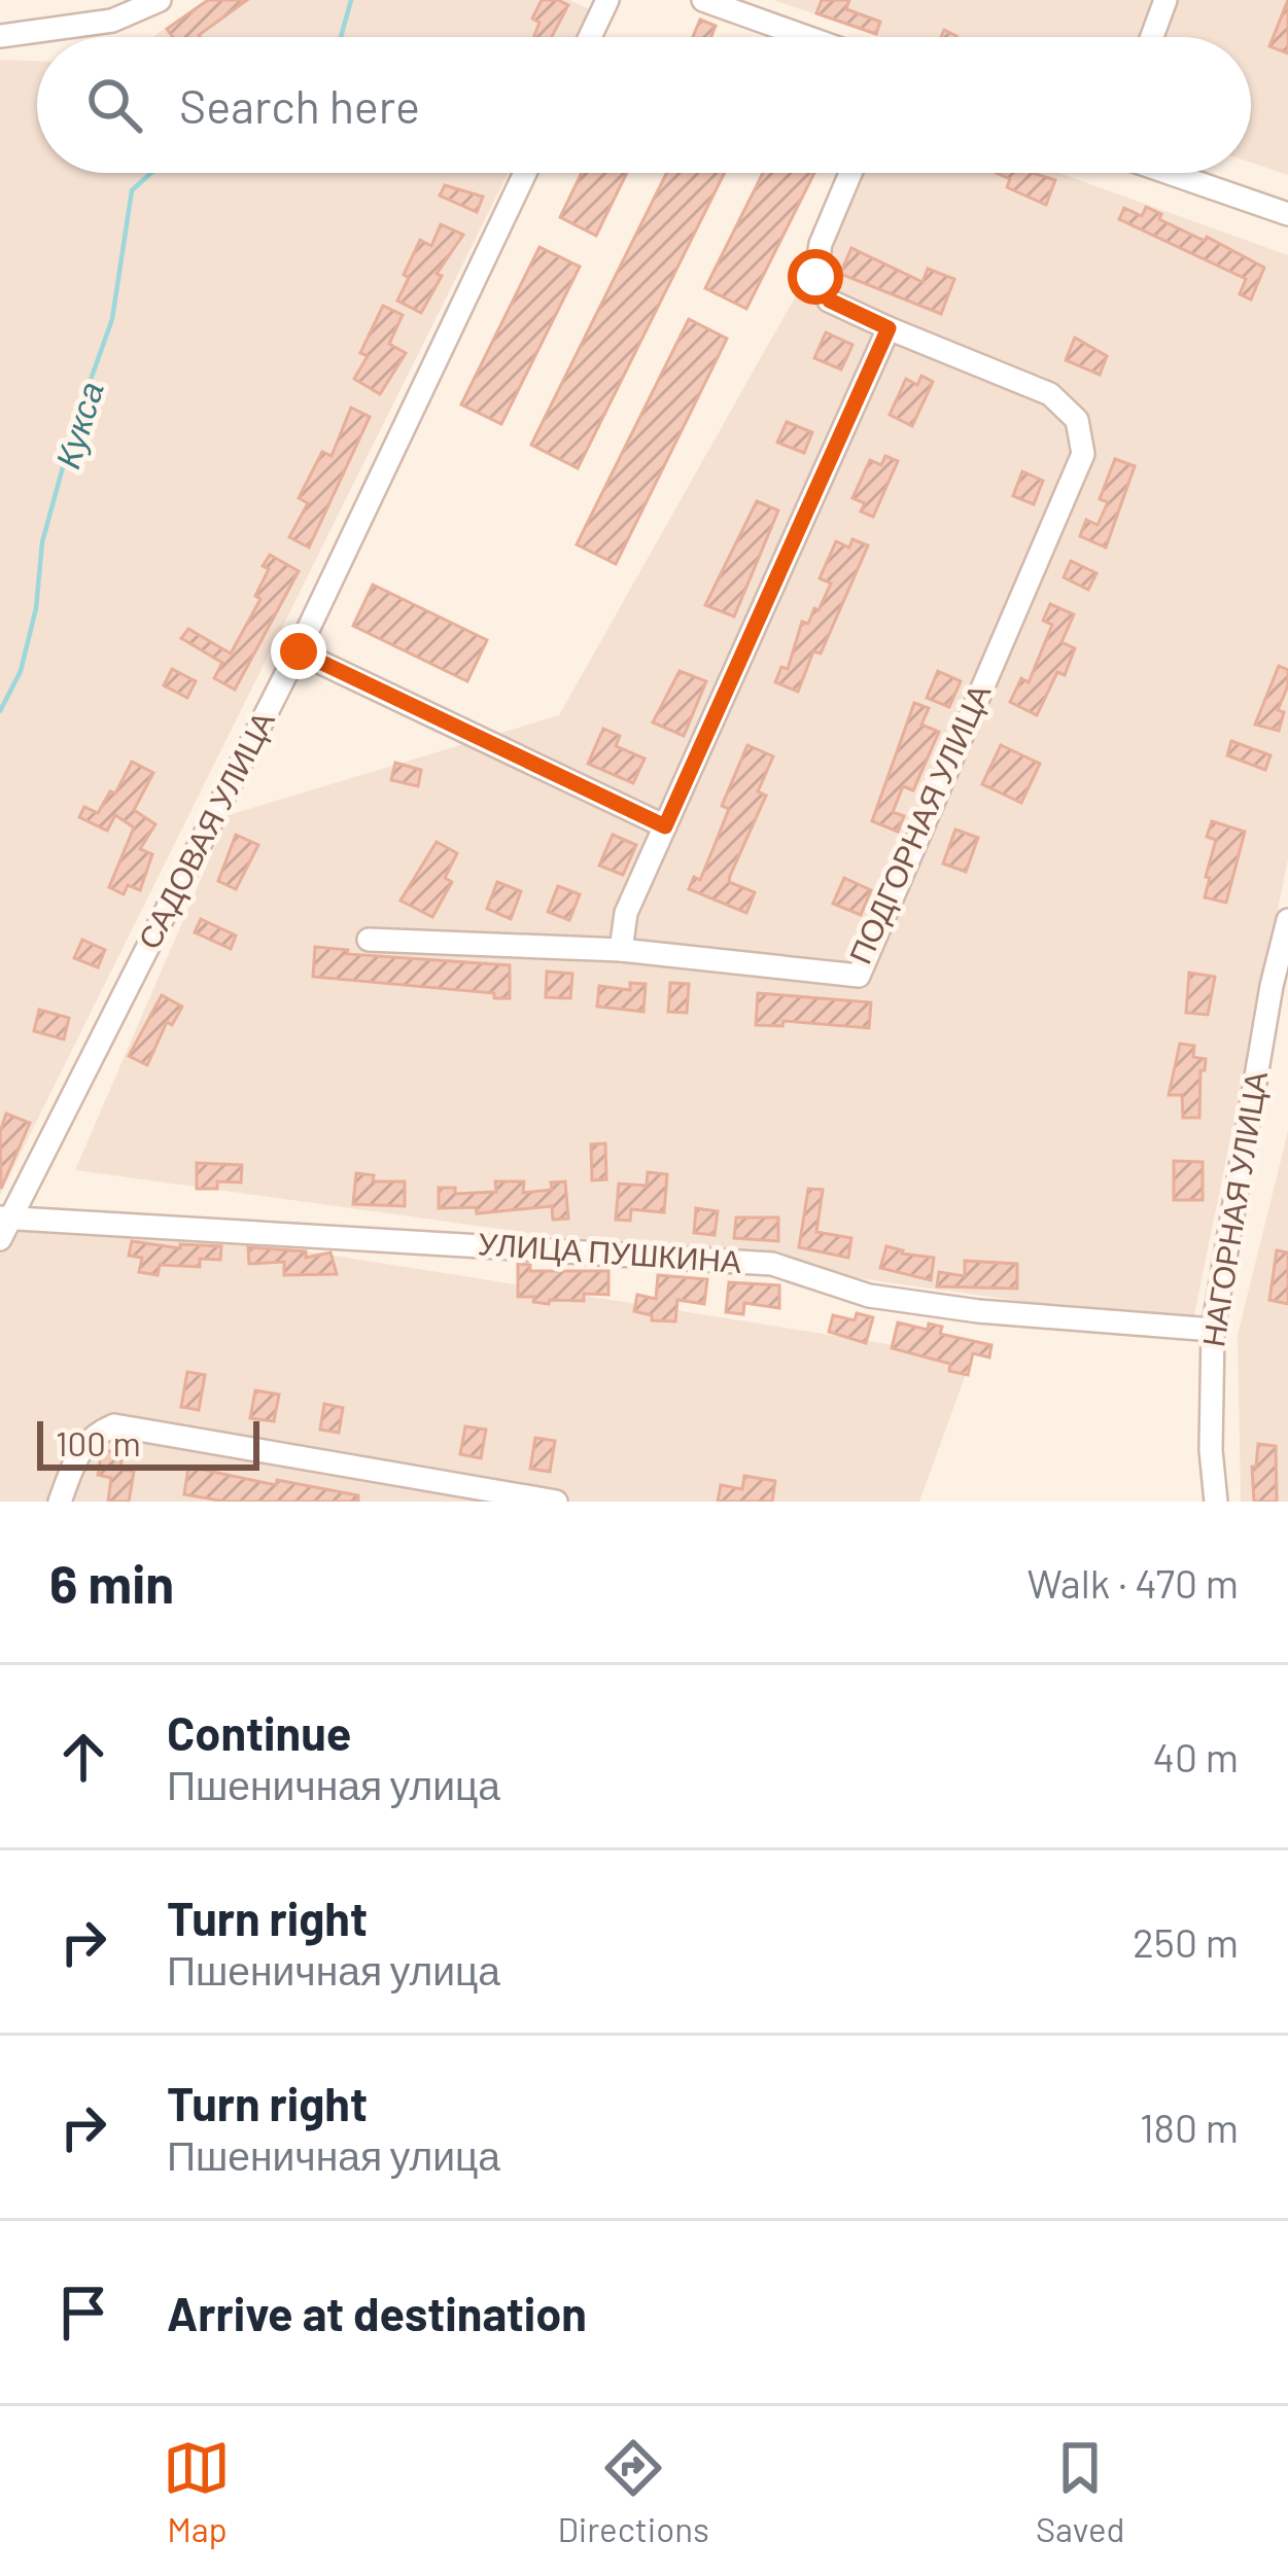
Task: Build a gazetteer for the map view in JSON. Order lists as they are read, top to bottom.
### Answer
{
  "streets": {
    "street": [
      "ПОДГОРНАЯ УЛИЦА",
      "САДОВАЯ УЛИЦА",
      "НАГОРНАЯ УЛИЦА",
      "УЛИЦА ПУШКИНА"
    ]
  },
  "crossings": [
    ["САДОВАЯ УЛИЦА", "УЛИЦА ПУШКИНА"],
    ["НАГОРНАЯ УЛИЦА", "УЛИЦА ПУШКИНА"]
  ],
  "water": ["Кукса"],
  "scale_bar": "100 m",
  "page": {
    "search": "Search here",
    "scale": "100 m",
    "heading": ["6 min", "Walk · 470 m"],
    "list": [
      ["Continue", "Пшеничная улица", "40 m"],
      ["Turn right", "Пшеничная улица", "250 m"],
      ["Turn right", "Пшеничная улица", "180 m"],
      "Arrive at destination"
    ],
    "nav": ["Map", "Directions", "Saved"]
  }
}
